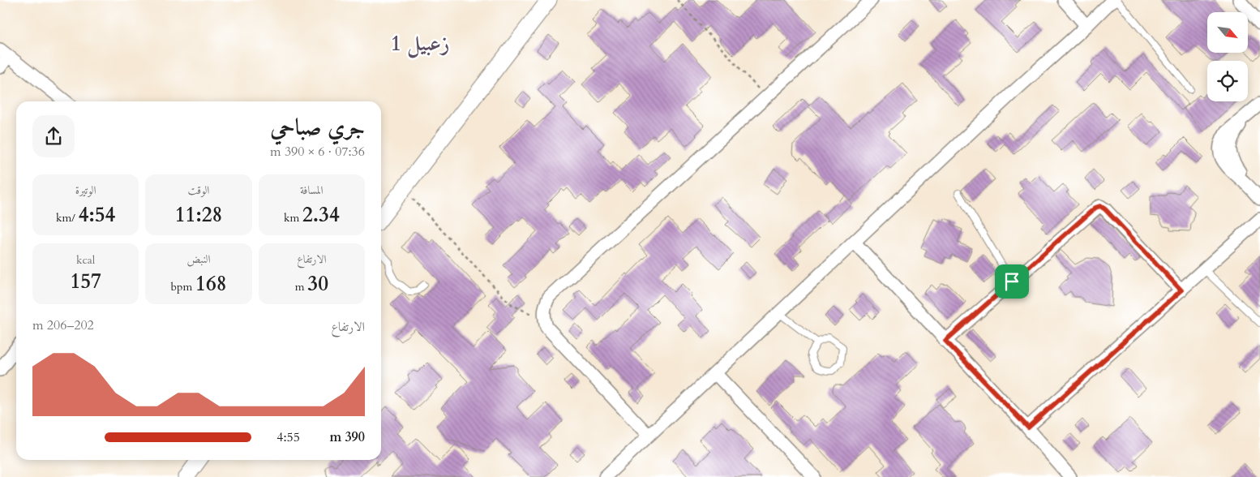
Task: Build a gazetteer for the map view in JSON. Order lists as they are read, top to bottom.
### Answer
{
  "districts": ["زعبيل 1"],
  "north": "bottom right",
  "page": {
    "heading": ["جري صباحي", "07:36 · 6 × 390 m"],
    "stats": [
      ["المسافة", "2.34 km"],
      ["الوقت", "11:28"],
      ["الوتيرة", "4:54 /km"],
      ["الارتفاع", "30 m"],
      ["النبض", "168 bpm"],
      ["kcal", "157"]
    ],
    "chart": ["الارتفاع", "202–206 m"],
    "list": [
      {
        "name": "390 m",
        "note": "4:55"
      }
    ]
  }
}
